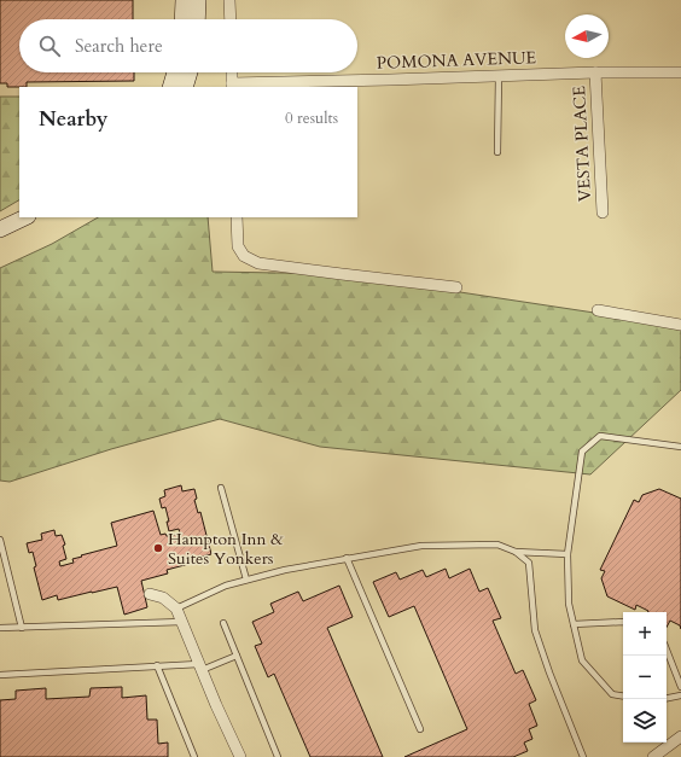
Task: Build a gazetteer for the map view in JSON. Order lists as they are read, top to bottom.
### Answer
{
  "streets": {
    "street": ["POMONA AVENUE", "VESTA PLACE"]
  },
  "crossings": [
    ["POMONA AVENUE", "VESTA PLACE"]
  ],
  "places": ["Hampton Inn & Suites Yonkers"],
  "north": "left",
  "page": {
    "search": "Search here",
    "heading": ["Nearby", "0 results"],
    "map_buttons": ["+", "−"]
  }
}
